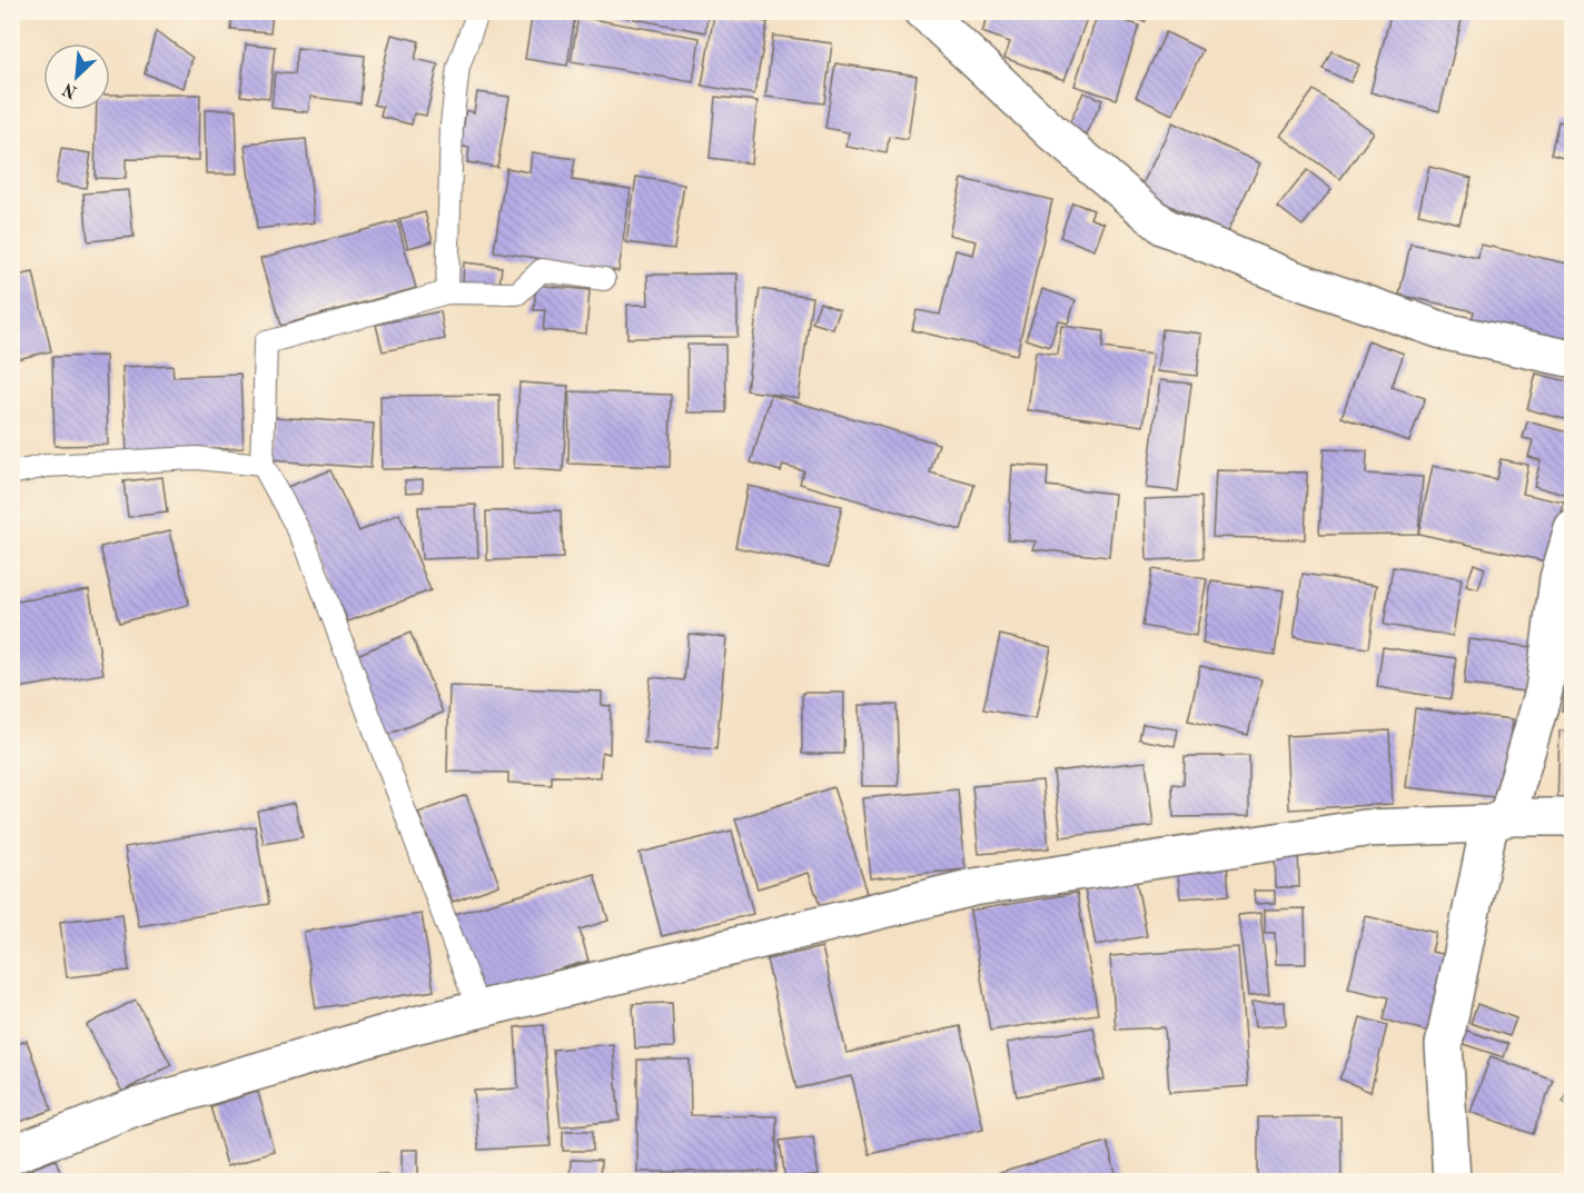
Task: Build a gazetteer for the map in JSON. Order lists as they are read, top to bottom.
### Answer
{
  "north": "bottom left"
}
